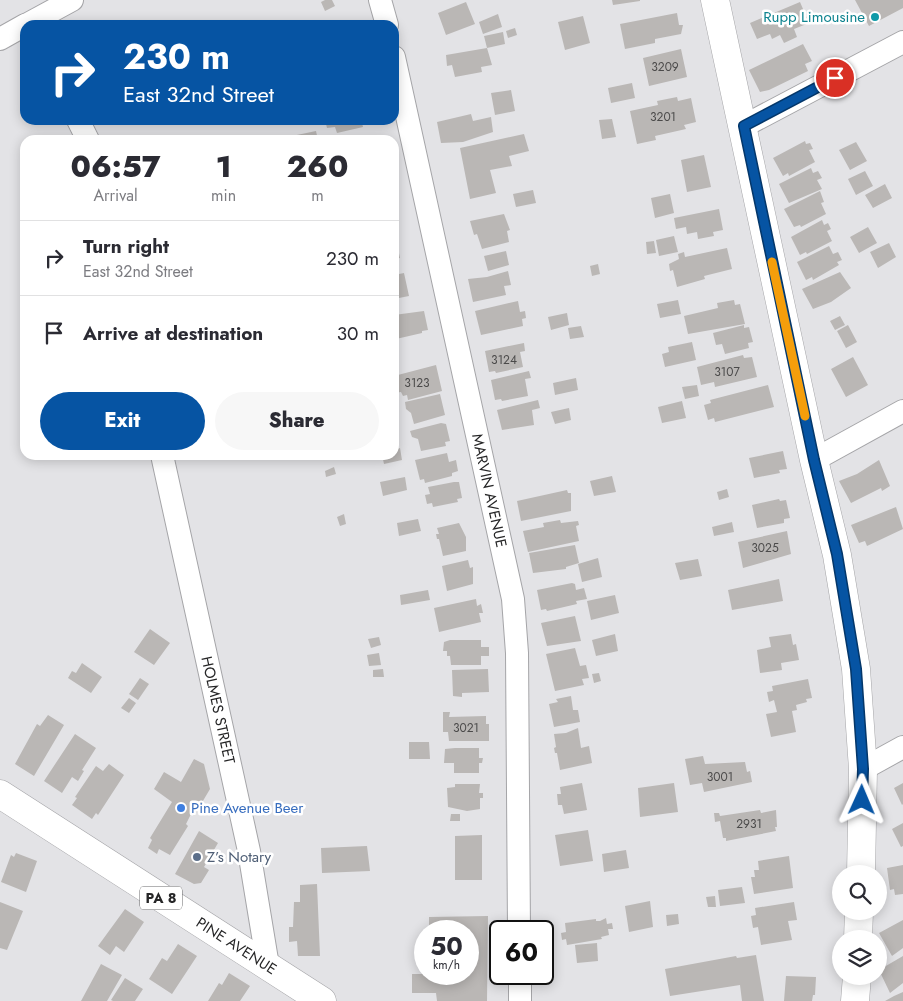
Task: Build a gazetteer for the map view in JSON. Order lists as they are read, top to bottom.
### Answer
{
  "streets": {
    "main road": ["PA 8", "PINE AVENUE"],
    "street": ["MARVIN AVENUE", "HOLMES STREET"]
  },
  "crossings": [
    ["HOLMES STREET", "PINE AVENUE"]
  ],
  "places": ["Rupp Limousine", "Pine Avenue Beer", "Z’s Notary"],
  "house_numbers": [
    "3209",
    "3201",
    "3124",
    "3107",
    "3123",
    "3025",
    "3021",
    "3001",
    "2931"
  ],
  "page": {
    "turn": ["230 m", "East 32nd Street"],
    "eta": [
      "06:57",
      "Arrival",
      "1",
      "min",
      "260",
      "m"
    ],
    "list": [
      {
        "name": "Turn right",
        "note": "East 32nd Street",
        "value": "230 m"
      },
      {
        "name": "Arrive at destination",
        "value": "30 m"
      }
    ],
    "buttons": ["Exit", "Share"],
    "speed": "50 km/h",
    "limit": "60"
  }
}
